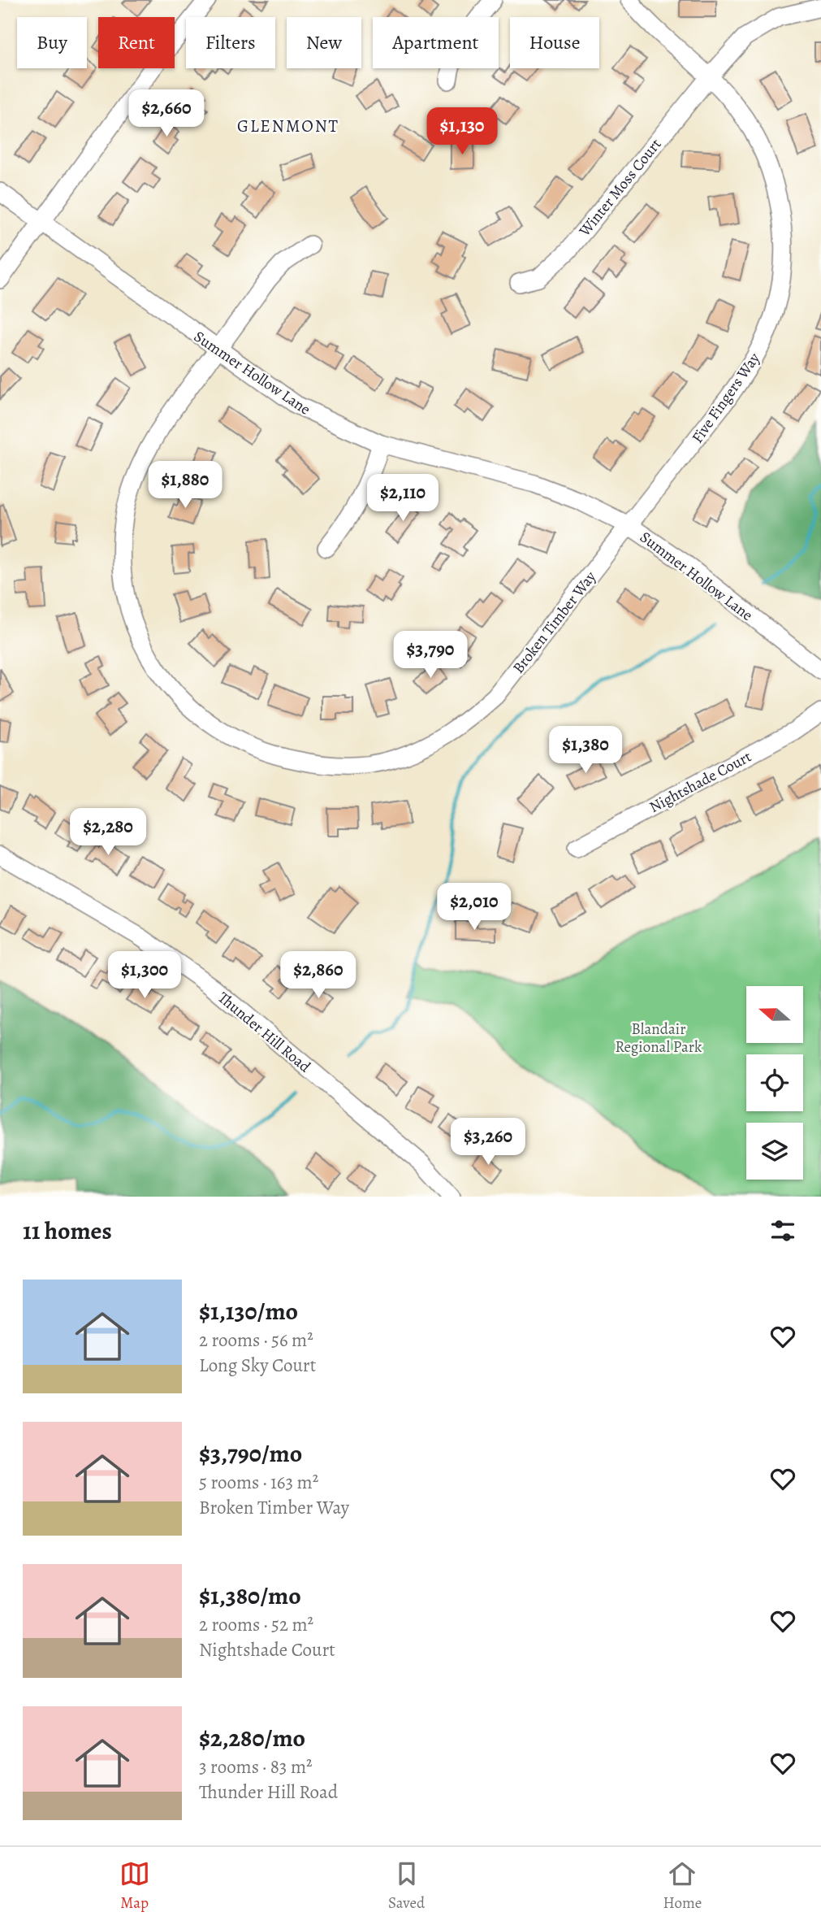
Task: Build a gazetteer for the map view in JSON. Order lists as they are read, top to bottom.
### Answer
{
  "streets": {
    "street": [
      "Winter Moss Court",
      "Summer Hollow Lane",
      "Five Fingers Way",
      "Broken Timber Way",
      "Nightshade Court",
      "Thunder Hill Road"
    ]
  },
  "crossings": [
    ["Winter Moss Court", "Five Fingers Way"],
    ["Summer Hollow Lane", "Five Fingers Way"],
    ["Summer Hollow Lane", "Broken Timber Way"],
    ["Five Fingers Way", "Broken Timber Way"]
  ],
  "districts": ["GLENMONT"],
  "parks": ["Blandair Regional Park"],
  "north": "left",
  "page": {
    "chip": [
      "Buy",
      "Rent",
      "Filters",
      "New",
      "Apartment",
      "House"
    ],
    "price": [
      "$2,660",
      "$1,130",
      "$1,880",
      "$2,110",
      "$3,790",
      "$1,380",
      "$2,280",
      "$2,010",
      "$1,300",
      "$2,860",
      "$3,260"
    ],
    "heading": "11 homes",
    "list": [
      {
        "name": "$1,130/mo",
        "note": "2 rooms · 56 m² · Long Sky Court"
      },
      {
        "name": "$3,790/mo",
        "note": "5 rooms · 163 m² · Broken Timber Way"
      },
      {
        "name": "$1,380/mo",
        "note": "2 rooms · 52 m² · Nightshade Court"
      },
      {
        "name": "$2,280/mo",
        "note": "3 rooms · 83 m² · Thunder Hill Road"
      }
    ],
    "tabs": ["Map", "Saved", "Home"]
  }
}
